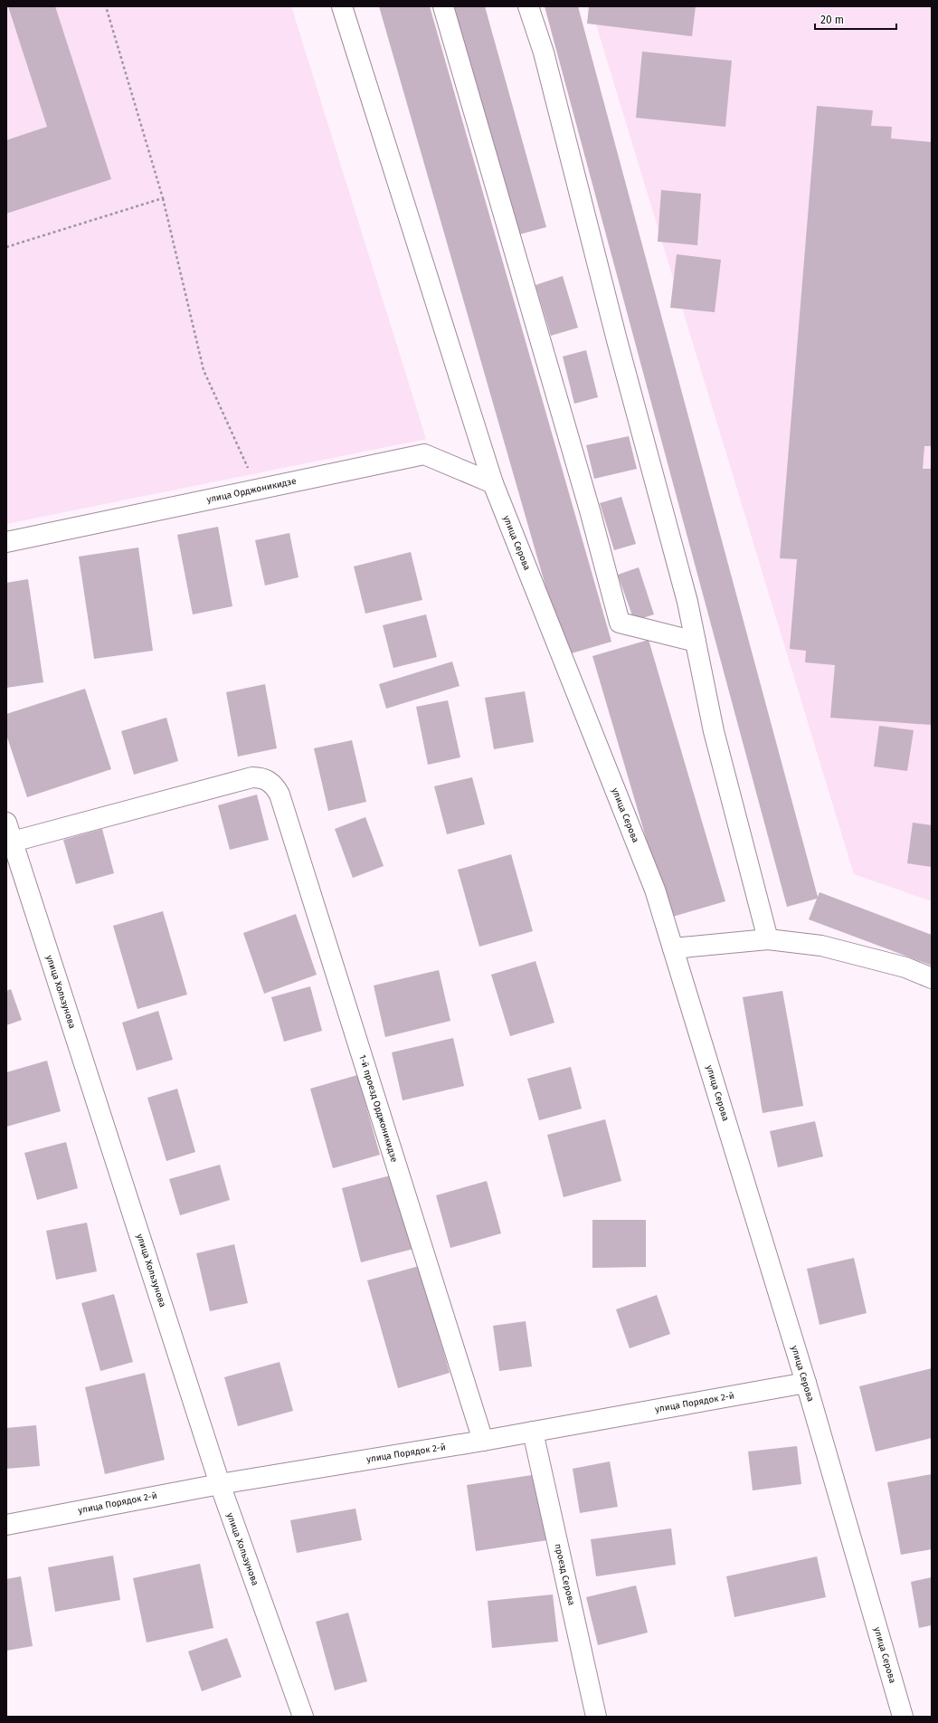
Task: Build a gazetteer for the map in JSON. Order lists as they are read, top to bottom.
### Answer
{
  "streets": {
    "street": [
      "улица Орджоникидзе",
      "улица Серова",
      "улица Хользунова",
      "1-й проезд Орджоникидзе",
      "улица Порядок 2-й",
      "проезд Серова"
    ]
  },
  "crossings": [
    ["улица Орджоникидзе", "улица Серова"],
    ["улица Серова", "улица Порядок 2-й"],
    ["улица Хользунова", "1-й проезд Орджоникидзе"],
    ["улица Хользунова", "улица Порядок 2-й"],
    ["1-й проезд Орджоникидзе", "улица Порядок 2-й"],
    ["улица Порядок 2-й", "проезд Серова"]
  ],
  "scale_bar": "20 m"
}
